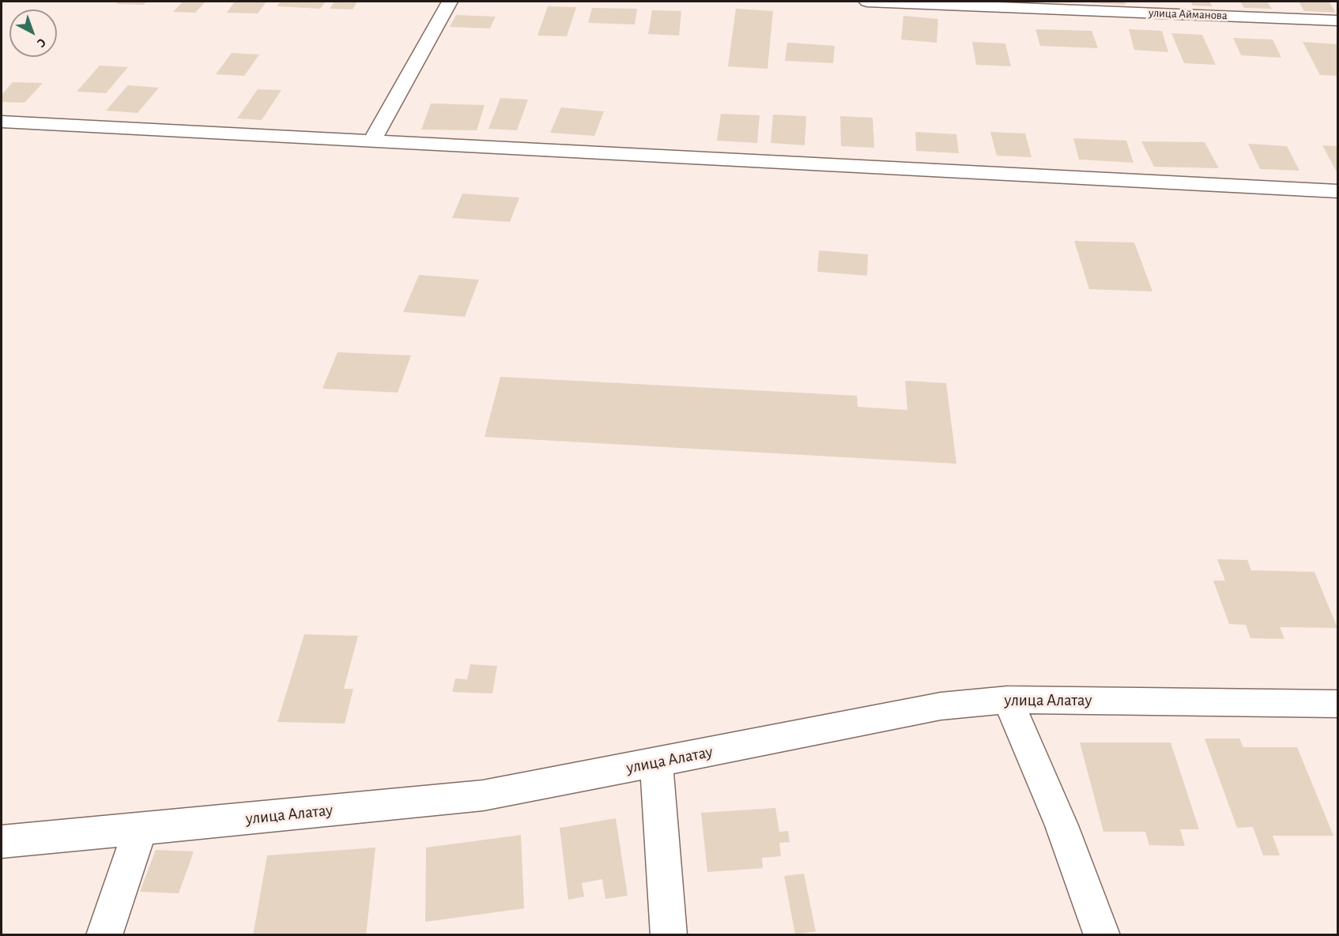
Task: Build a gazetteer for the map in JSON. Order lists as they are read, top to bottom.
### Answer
{
  "streets": {
    "street": ["улица Айманова", "улица Алатау"]
  },
  "north": "bottom right"
}
